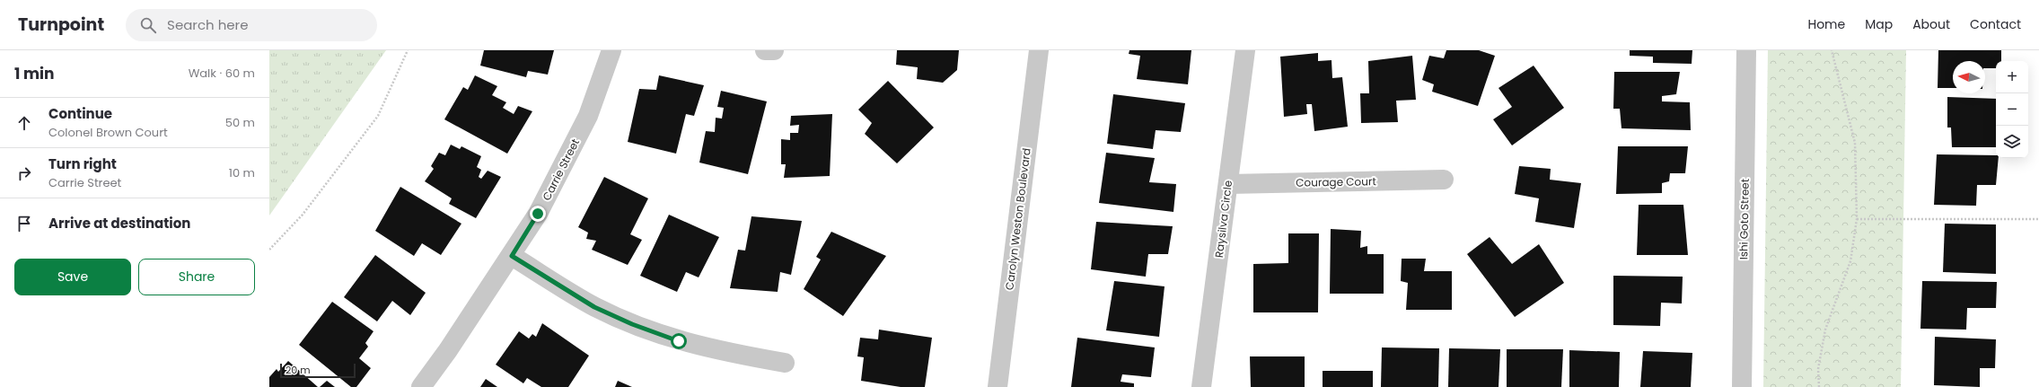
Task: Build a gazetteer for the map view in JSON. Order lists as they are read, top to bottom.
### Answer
{
  "streets": {
    "street": [
      "Carrie Street",
      "Courage Court",
      "Carolyn Weston Boulevard",
      "Raysilva Circle",
      "Ishi Goto Street"
    ]
  },
  "crossings": [
    ["Courage Court", "Raysilva Circle"]
  ],
  "scale_bar": "20 m",
  "north": "left",
  "page": {
    "header": "Turnpoint",
    "search": "Search here",
    "nav": [
      "Home",
      "Map",
      "About",
      "Contact"
    ],
    "heading": ["1 min", "Walk · 60 m"],
    "map_buttons": ["+", "−"],
    "list": [
      ["Continue", "Colonel Brown Court", "50 m"],
      ["Turn right", "Carrie Street", "10 m"],
      "Arrive at destination"
    ],
    "buttons": ["Save", "Share"],
    "scale": "20 m"
  }
}
